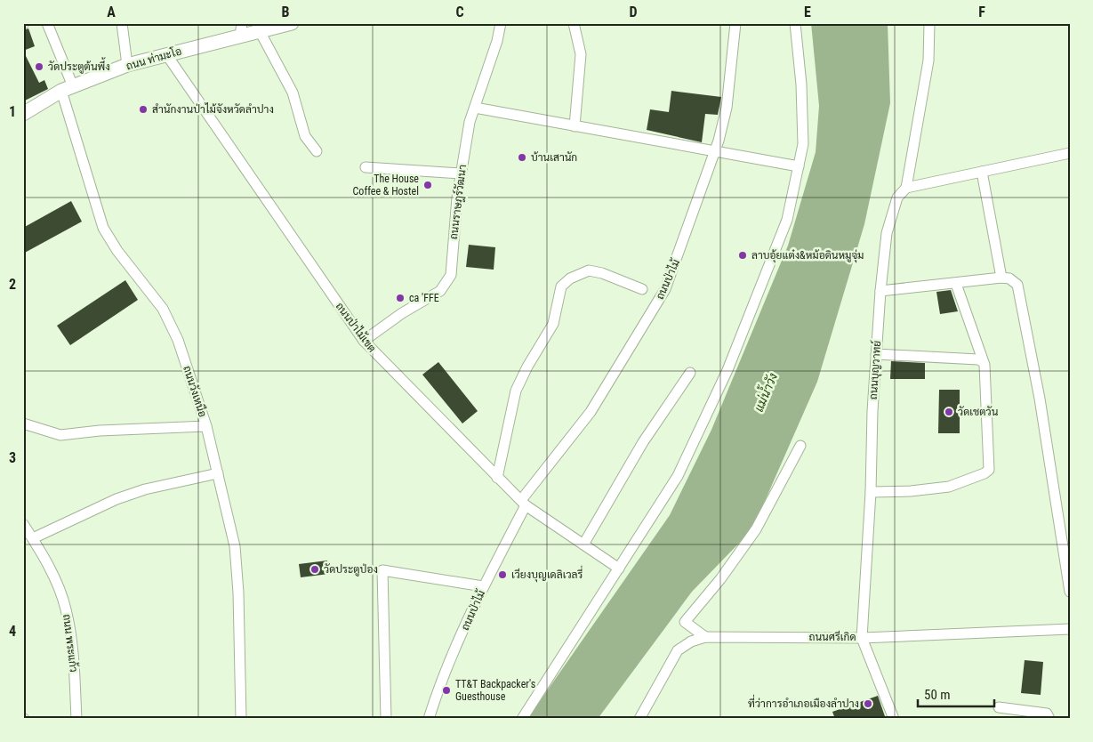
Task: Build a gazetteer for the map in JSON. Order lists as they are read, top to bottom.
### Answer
{
  "streets": {
    "street": [
      "ถนน ท่ามะโอ",
      "ถนนราษฎร์วัฒนา",
      "ถนนป่าไม้",
      "ถนนป่าไม้เขต",
      "ถนนบุญวาทย์",
      "ถนนวังเหนือ",
      "ถนนศรีเกิด",
      "ถนน พระแก้ว"
    ]
  },
  "crossings": [
    ["ถนน ท่ามะโอ", "ถนนป่าไม้เขต"],
    ["ถนน ท่ามะโอ", "ถนนวังเหนือ"],
    ["ถนนราษฎร์วัฒนา", "ถนนป่าไม้เขต"],
    ["ถนนป่าไม้", "ถนนป่าไม้เขต"],
    ["ถนนบุญวาทย์", "ถนนศรีเกิด"]
  ],
  "water": ["แม่น้ำวัง"],
  "places": [
    "วัดประตูต้นพึ้ง",
    "สำนักงานป่าไม้จังหวัดลำปาง",
    "บ้านเสานัก",
    "The House Coffee & Hostel",
    "ลาบอุ้ยแต๋ง&หม้อดินหมูจุ่ม",
    "ca 'FFE",
    "วัดเชตวัน",
    "วัดประตูป่อง",
    "เวียงบุญเดลิเวลรี่",
    "TT&T Backpacker's Guesthouse",
    "ที่ว่าการอำเภอเมืองลำปาง"
  ],
  "scale_bar": "50 m",
  "grid": {
    "columns": [
      "A",
      "B",
      "C",
      "D",
      "E",
      "F"
    ],
    "rows": [
      "1",
      "2",
      "3",
      "4"
    ]
  }
}
